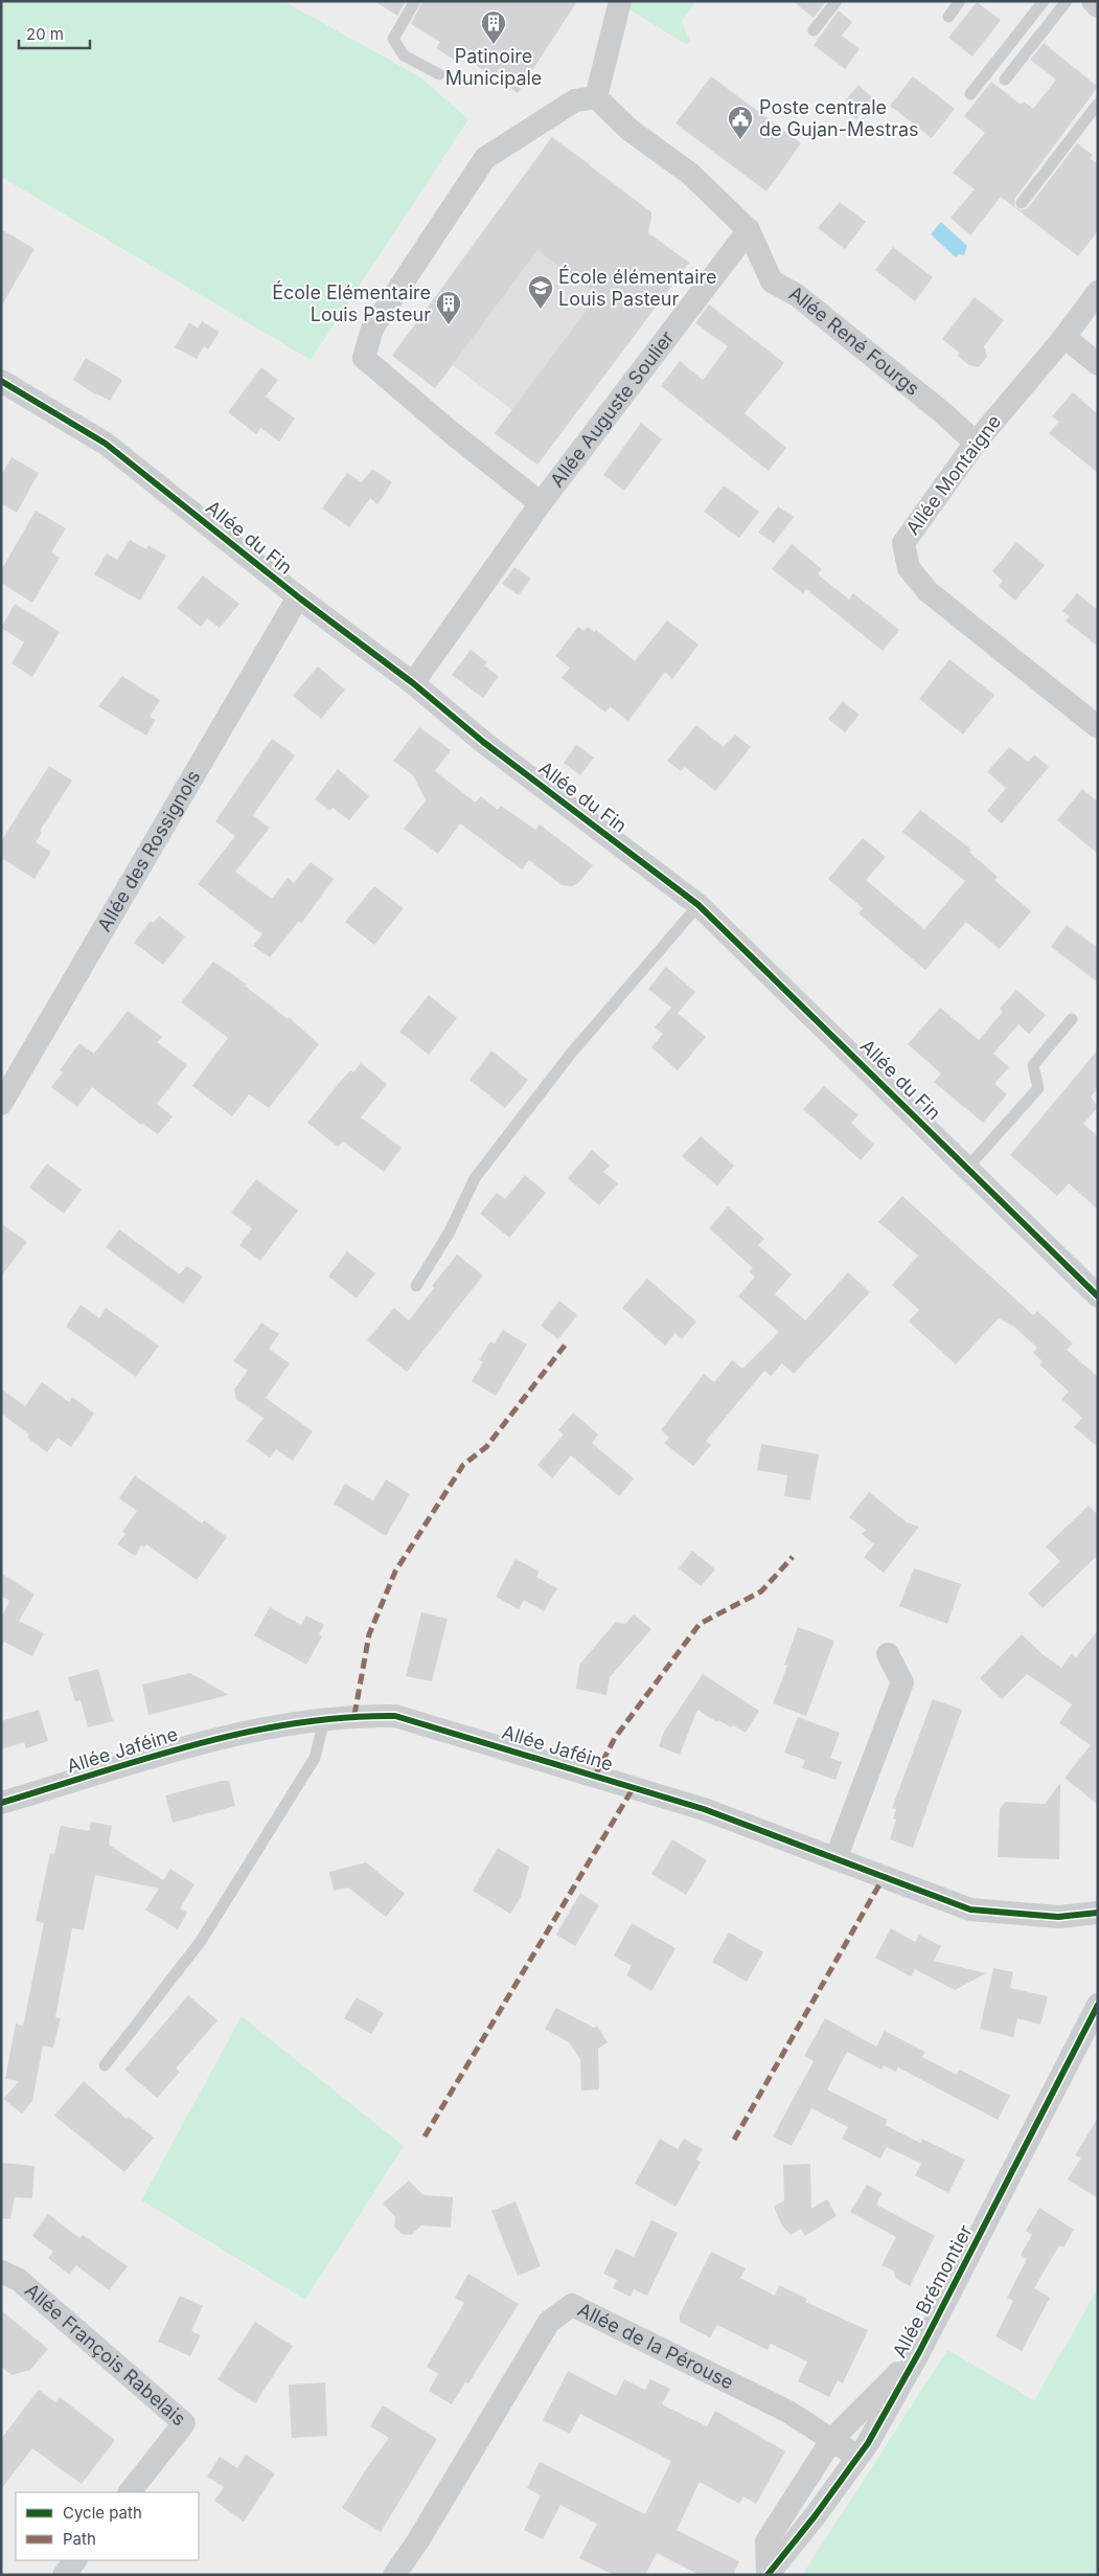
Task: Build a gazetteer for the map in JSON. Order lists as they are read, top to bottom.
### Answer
{
  "streets": {
    "street": [
      "Allée René Fourgs",
      "Allée Auguste Soulier",
      "Allée Montaigne",
      "Allée du Fin",
      "Allée des Rossignols",
      "Allée Jaféine",
      "Allée Brémontier",
      "Allée de la Pérouse",
      "Allée François Rabelais"
    ]
  },
  "crossings": [
    ["Allée René Fourgs", "Allée Auguste Soulier"],
    ["Allée René Fourgs", "Allée Montaigne"],
    ["Allée Auguste Soulier", "Allée du Fin"],
    ["Allée du Fin", "Allée des Rossignols"],
    ["Allée Brémontier", "Allée de la Pérouse"]
  ],
  "places": {
    "building": ["Patinoire Municipale", "École Elémentaire Louis Pasteur"],
    "public building": ["Poste centrale de Gujan-Mestras"],
    "school or university": ["École élémentaire Louis Pasteur"]
  },
  "legend": ["Cycle path", "Path"],
  "scale_bar": "20 m"
}
